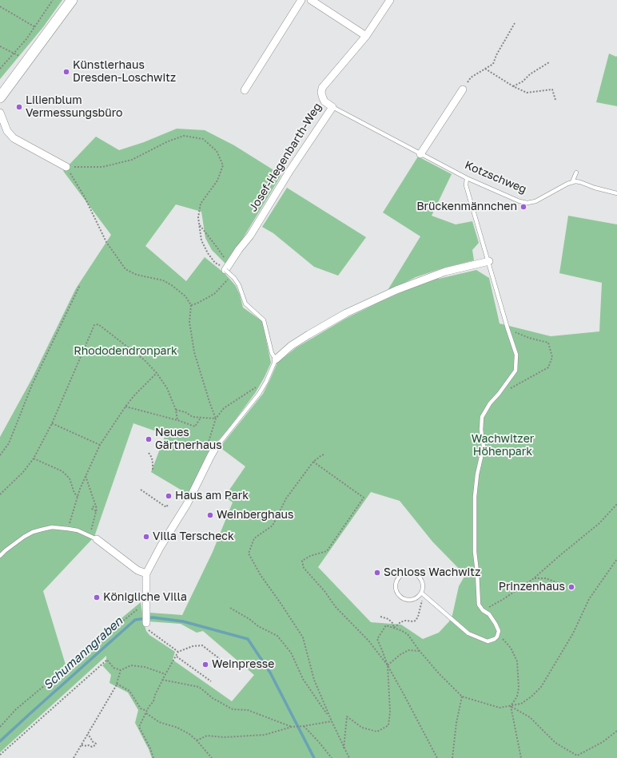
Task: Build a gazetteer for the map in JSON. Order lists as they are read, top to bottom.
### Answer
{
  "streets": {
    "street": ["Josef-Hegenbarth-Weg"],
    "lane": ["Kotzschweg"]
  },
  "crossings": [
    ["Josef-Hegenbarth-Weg", "Kotzschweg"]
  ],
  "water": ["Schumanngraben"],
  "parks": ["Rhododendronpark", "Wachwitzer Höhenpark"],
  "places": [
    "Künstlerhaus Dresden-Loschwitz",
    "Lilienblum Vermessungsbüro",
    "Brückenmännchen",
    "Neues Gärtnerhaus",
    "Haus am Park",
    "Weinberghaus",
    "Villa Terscheck",
    "Schloss Wachwitz",
    "Prinzenhaus",
    "Königliche Villa",
    "Weinpresse"
  ]
}
